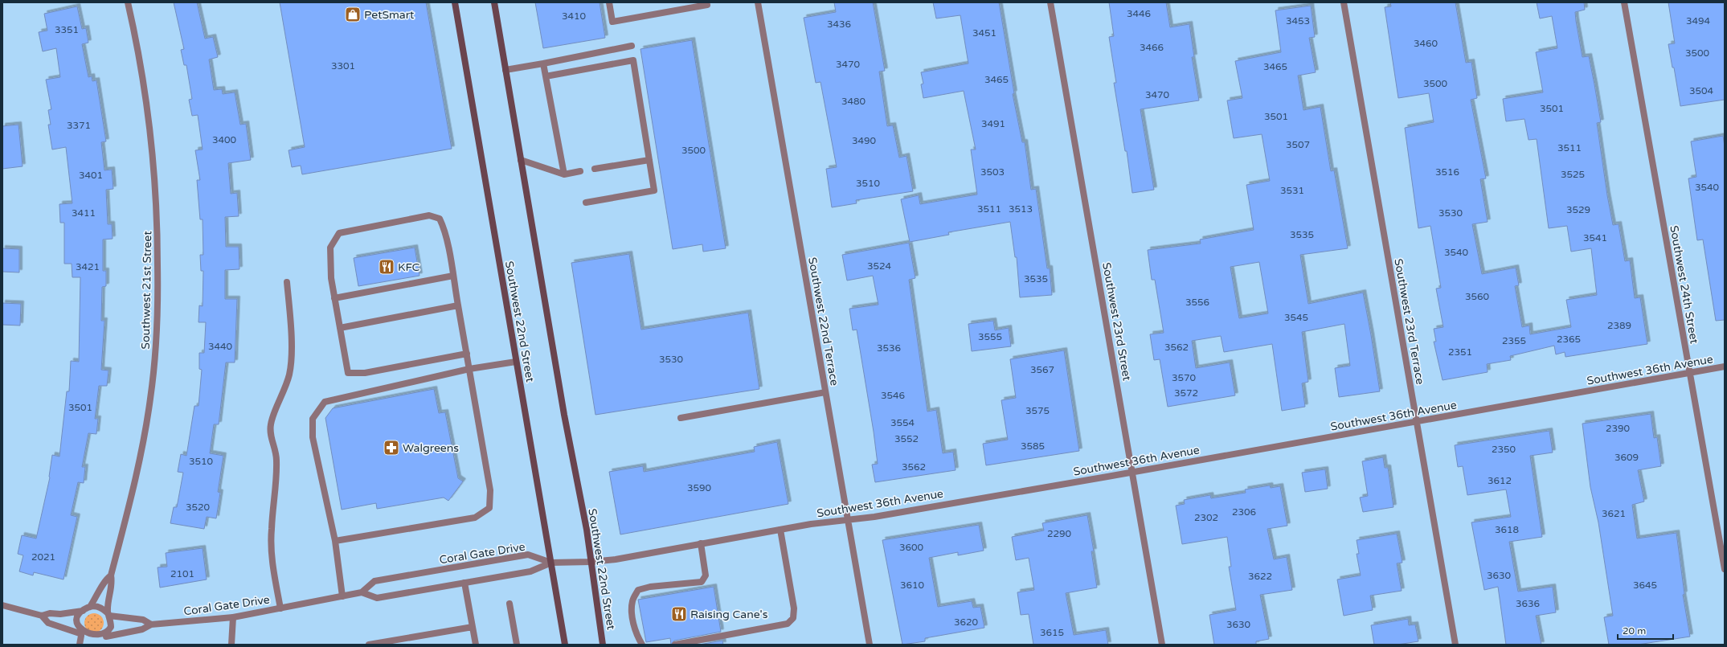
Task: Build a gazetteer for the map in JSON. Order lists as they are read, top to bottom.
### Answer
{
  "streets": {
    "main road": ["Southwest 22nd Street"],
    "street": [
      "Southwest 24th Street",
      "Southwest 21st Street",
      "Southwest 22nd Terrace",
      "Southwest 23rd Street",
      "Southwest 23rd Terrace",
      "Southwest 36th Avenue",
      "Coral Gate Drive"
    ]
  },
  "crossings": [
    ["Southwest 24th Street", "Southwest 36th Avenue"],
    ["Southwest 21st Street", "Coral Gate Drive"],
    ["Southwest 22nd Street", "Southwest 36th Avenue"],
    ["Southwest 22nd Street", "Coral Gate Drive"],
    ["Southwest 22nd Terrace", "Southwest 36th Avenue"],
    ["Southwest 23rd Street", "Southwest 36th Avenue"],
    ["Southwest 23rd Terrace", "Southwest 36th Avenue"],
    ["Southwest 36th Avenue", "Coral Gate Drive"]
  ],
  "places": {
    "shop": ["PetSmart"],
    "restaurant": ["KFC", "Raising Cane's"],
    "pharmacy": ["Walgreens"]
  },
  "house_numbers": [
    "3446",
    "3410",
    "3453",
    "3494",
    "3436",
    "3351",
    "3451",
    "3460",
    "3466",
    "3500",
    "3470",
    "3301",
    "3465",
    "3465",
    "3500",
    "3504",
    "3470",
    "3480",
    "3501",
    "3501",
    "3491",
    "3371",
    "3400",
    "3490",
    "3507",
    "3511",
    "3500",
    "3503",
    "3516",
    "3525",
    "3401",
    "3510",
    "3540",
    "3531",
    "3511",
    "3513",
    "3529",
    "3411",
    "3530",
    "3535",
    "3541",
    "3540",
    "3524",
    "3421",
    "3535",
    "3560",
    "3556",
    "3545",
    "2389",
    "3555",
    "2365",
    "2355",
    "3440",
    "3562",
    "3536",
    "2351",
    "3530",
    "3567",
    "3570",
    "3572",
    "3546",
    "3501",
    "3575",
    "3554",
    "2390",
    "3552",
    "3585",
    "2350",
    "3609",
    "3510",
    "3562",
    "3612",
    "3590",
    "3520",
    "2306",
    "3621",
    "2302",
    "3618",
    "2290",
    "3600",
    "2021",
    "2101",
    "3630",
    "3622",
    "3610",
    "3645",
    "3636",
    "3620",
    "3630",
    "3615"
  ],
  "scale_bar": "20 m"
}
